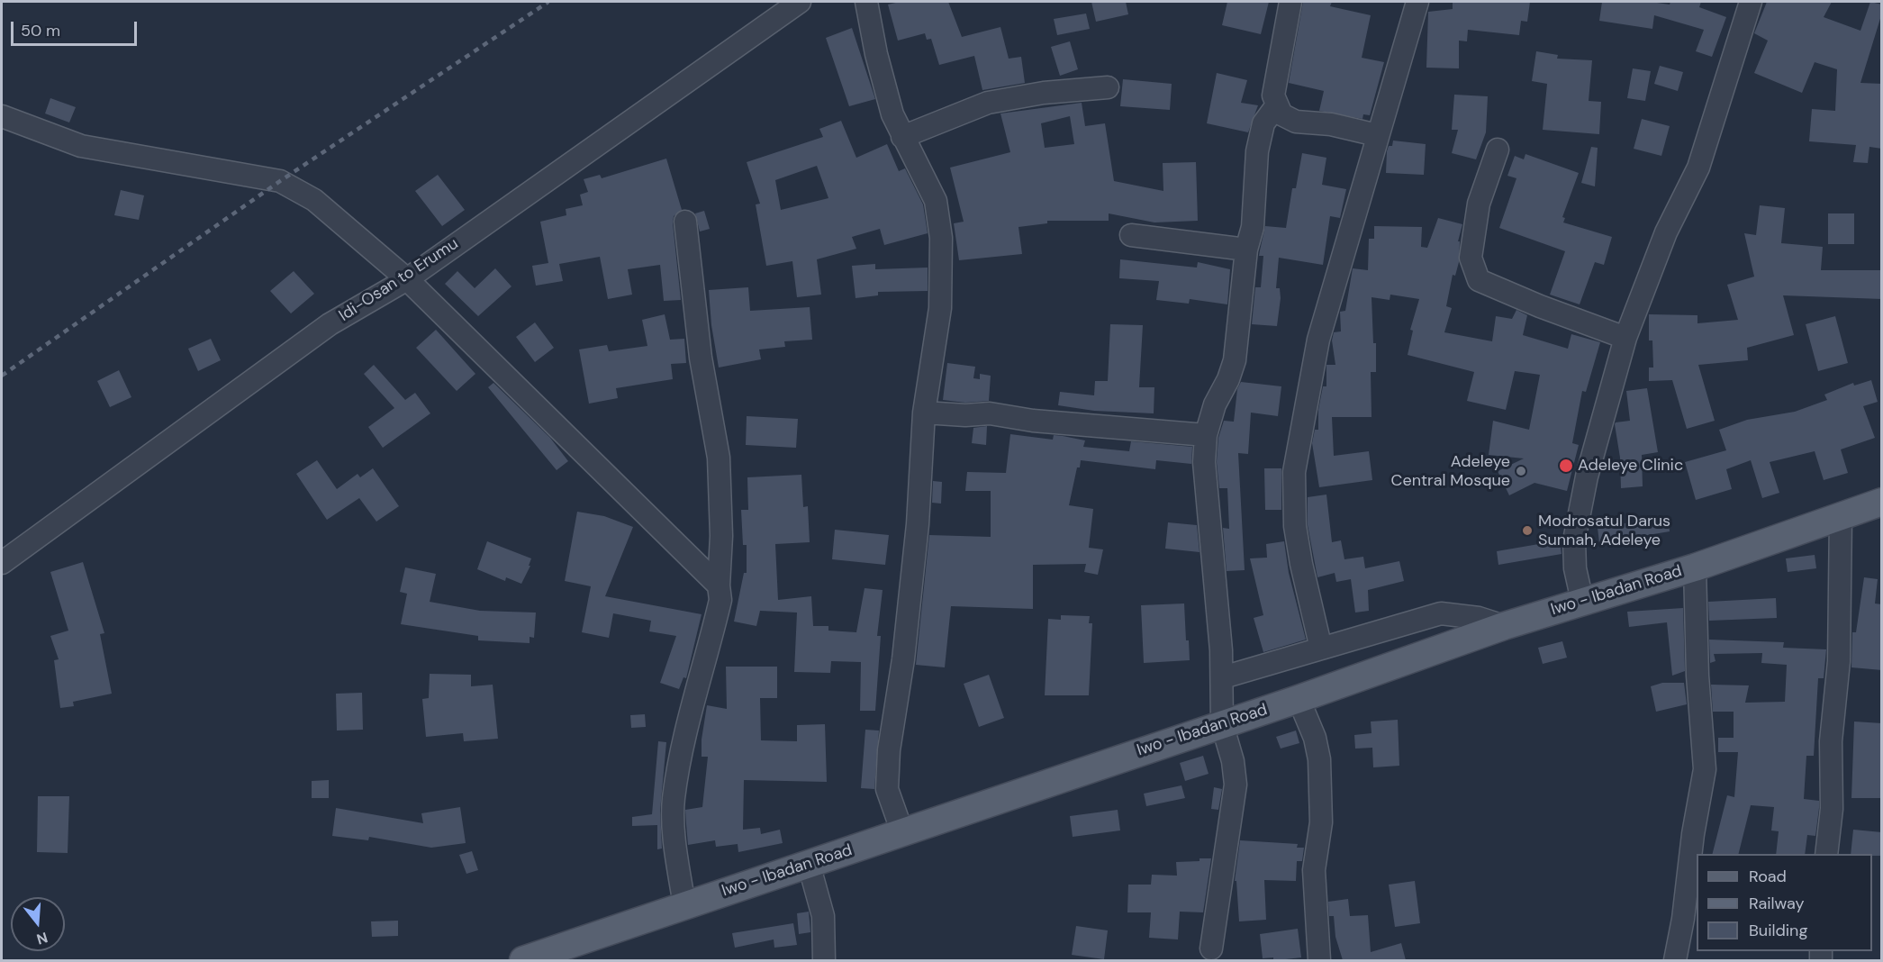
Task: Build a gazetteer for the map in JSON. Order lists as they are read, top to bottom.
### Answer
{
  "streets": {
    "main road": ["Iwo - Ibadan Road"],
    "street": ["Idi-Osan to Erumu"]
  },
  "places": ["Adeleye Clinic", "Adeleye Central Mosque", "Modrosatul Darus Sunnah, Adeleye"],
  "legend": ["Road", "Railway", "Building"],
  "scale_bar": "50 m",
  "north": "bottom"
}
